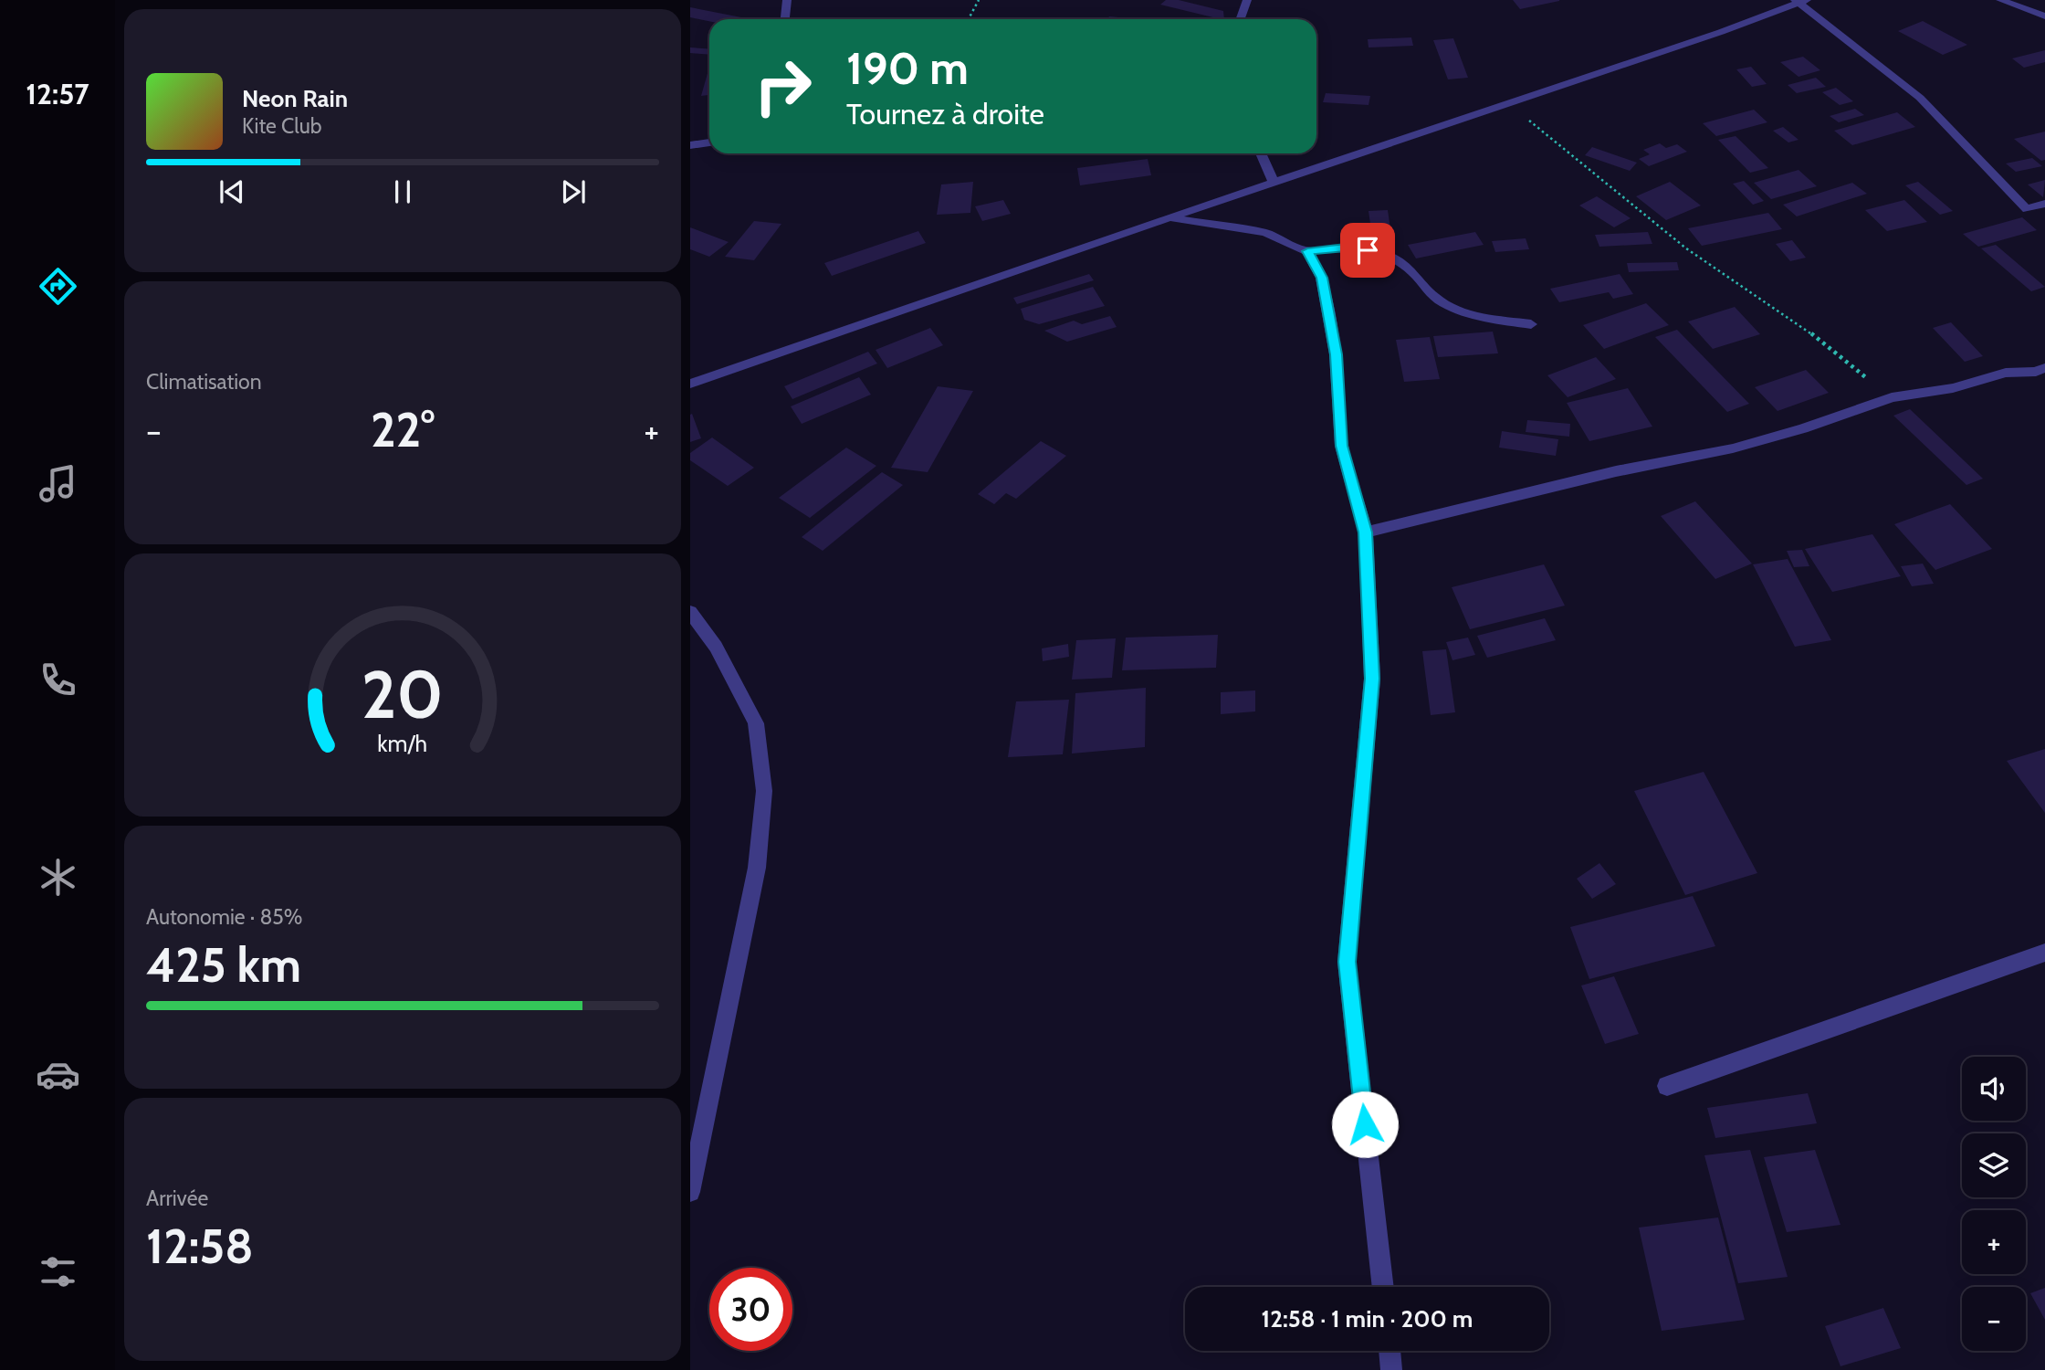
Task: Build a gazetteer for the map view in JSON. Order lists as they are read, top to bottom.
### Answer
{
  "page": {
    "tabs": "12:57",
    "turn": ["190 m", "Tournez à droite"],
    "song": ["Neon Rain", "Kite Club"],
    "tile": [
      "Climatisation",
      ["Autonomie · 85%", "425 km"],
      ["Arrivée", "12:58"]
    ],
    "heat": ["−", "22°", "+"],
    "map_buttons": ["+", "−"],
    "limit": "30",
    "trip": "12:58 · 1 min · 200 m",
    "gauge": ["20", "km/h"]
  }
}
